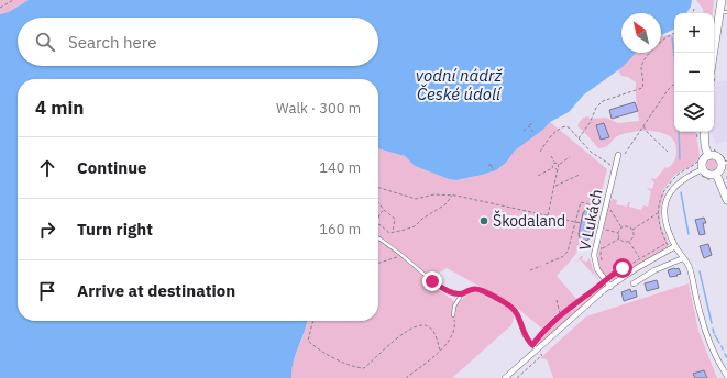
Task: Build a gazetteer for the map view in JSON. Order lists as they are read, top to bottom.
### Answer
{
  "streets": {
    "street": ["V Lukách"]
  },
  "water": ["vodní nádrž České údolí"],
  "places": ["Škodaland"],
  "north": "top left",
  "page": {
    "map_buttons": ["+", "−"],
    "search": "Search here",
    "heading": ["4 min", "Walk · 300 m"],
    "list": [
      ["Continue", "140 m"],
      ["Turn right", "160 m"],
      "Arrive at destination"
    ]
  }
}
